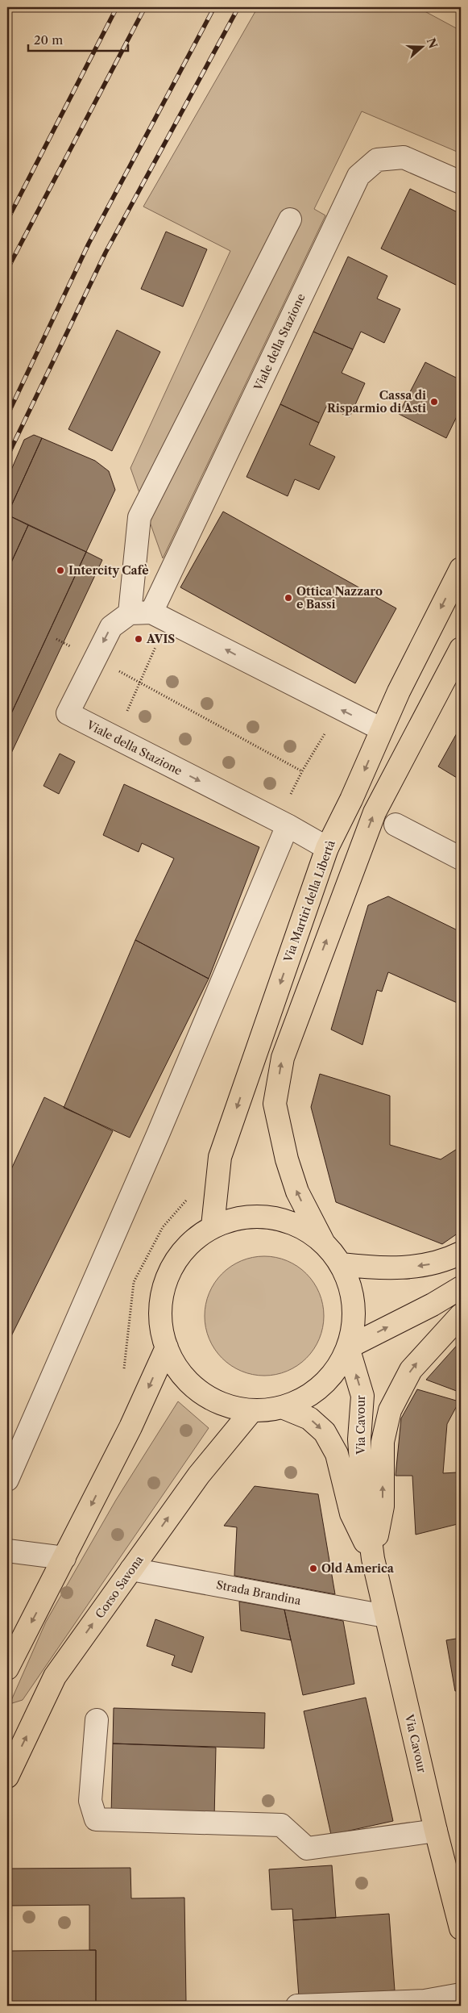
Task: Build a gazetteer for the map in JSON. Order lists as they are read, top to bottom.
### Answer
{
  "streets": {
    "main road": ["Via Martiri della Libertà", "Via Cavour", "Corso Savona"],
    "street": ["Viale della Stazione", "Strada Brandina"]
  },
  "crossings": [
    ["Viale della Stazione", "Via Martiri della Libertà"],
    ["Via Cavour", "Strada Brandina"],
    ["Corso Savona", "Strada Brandina"]
  ],
  "places": [
    "Cassa di Risparmio di Asti",
    "Intercity Cafè",
    "Ottica Nazzaro e Bassi",
    "AVIS",
    "Old America"
  ],
  "scale_bar": "20 m",
  "north": "right"
}
